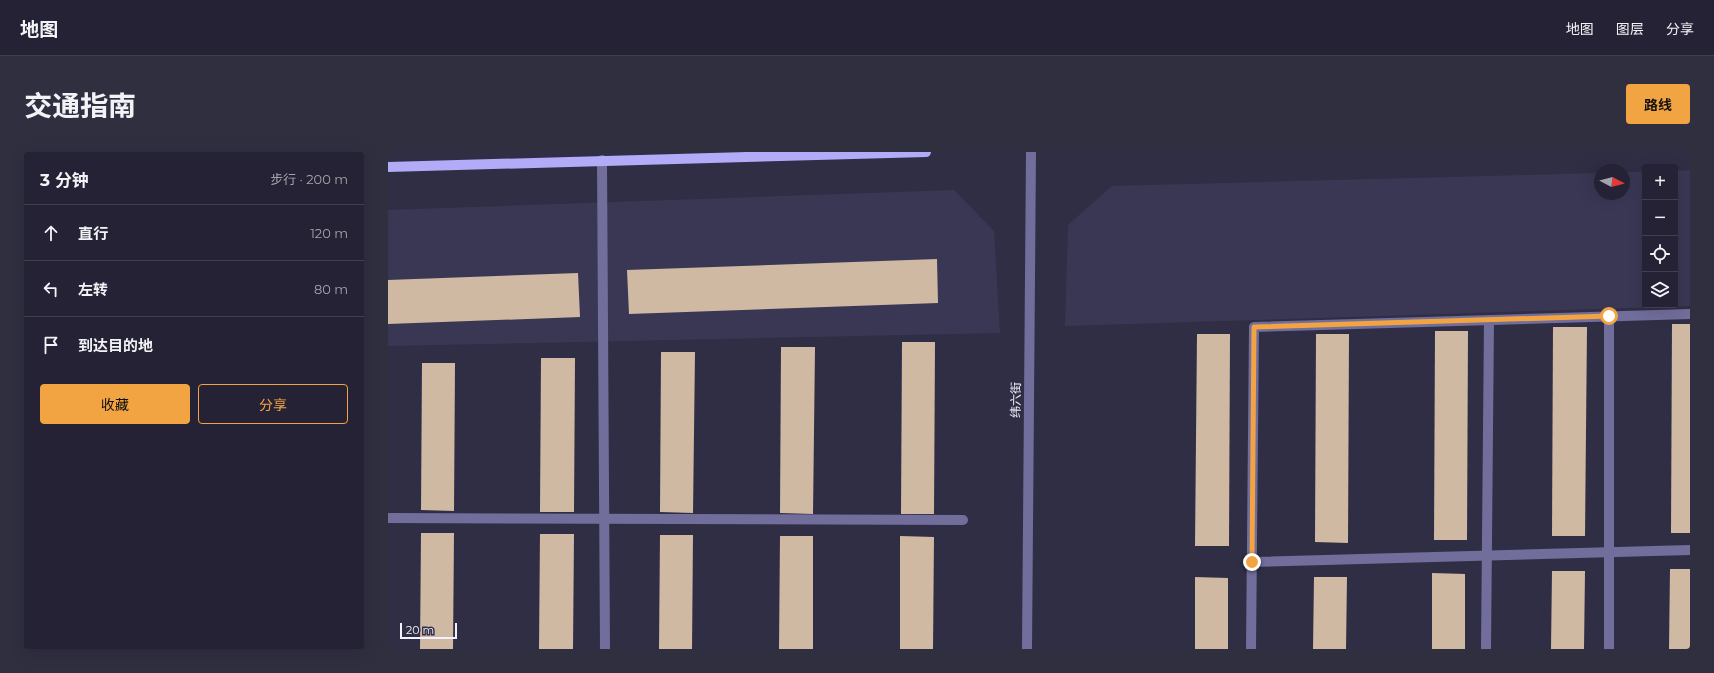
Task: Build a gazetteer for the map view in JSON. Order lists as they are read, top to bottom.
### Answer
{
  "streets": {
    "street": ["纬六街"]
  },
  "scale_bar": "20 m",
  "north": "right",
  "page": {
    "header": "地图",
    "nav": ["地图", "图层", "分享"],
    "title": "交通指南",
    "buttons": [
      "路线",
      ["收藏", "分享"]
    ],
    "heading": ["3 分钟", "步行 · 200 m"],
    "map_buttons": ["+", "−"],
    "list": [
      ["直行", "120 m"],
      ["左转", "80 m"],
      "到达目的地"
    ],
    "scale": "20 m"
  }
}
